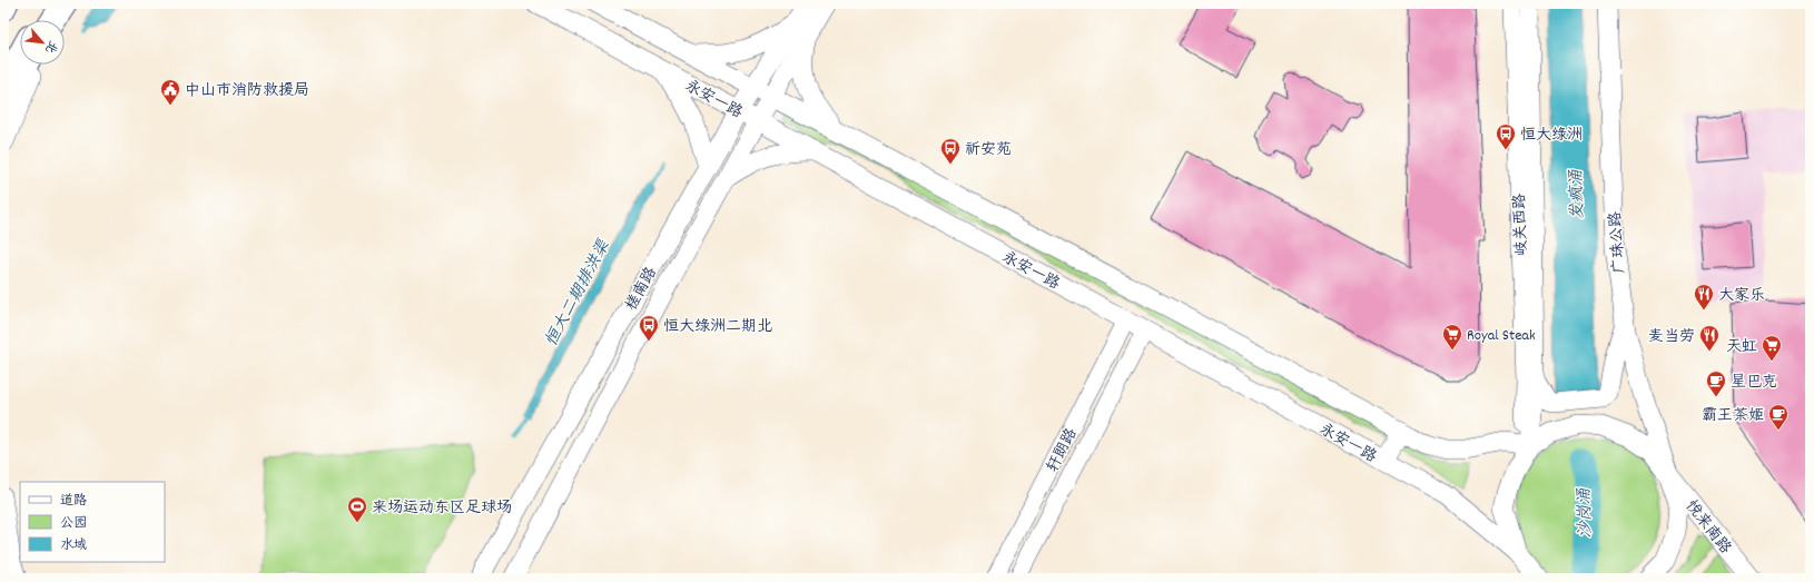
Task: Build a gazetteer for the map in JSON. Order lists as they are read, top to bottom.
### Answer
{
  "streets": {
    "main road": [
      "永安一路",
      "广珠公路",
      "槎南路",
      "悦来南路"
    ],
    "street": ["岐关西路", "轩朗路"]
  },
  "crossings": [
    ["永安一路", "岐关西路"],
    ["永安一路", "槎南路"],
    ["永安一路", "轩朗路"],
    ["永安一路", "悦来南路"],
    ["岐关西路", "悦来南路"],
    ["广珠公路", "悦来南路"]
  ],
  "water": ["发疯涌", "恒大二期排洪渠", "沙岗涌"],
  "places": {
    "public building": ["中山市消防救援局"],
    "bus stop": ["恒大绿洲", "祈安苑", "恒大绿洲二期北"],
    "restaurant": ["大家乐", "麦当劳"],
    "supermarket": ["Royal Steak", "天虹"],
    "cafe": ["星巴克", "霸王茶姬"],
    "sports": ["来场运动东区足球场"]
  },
  "legend": ["道路", "公园", "水域"],
  "north": "bottom right"
}
